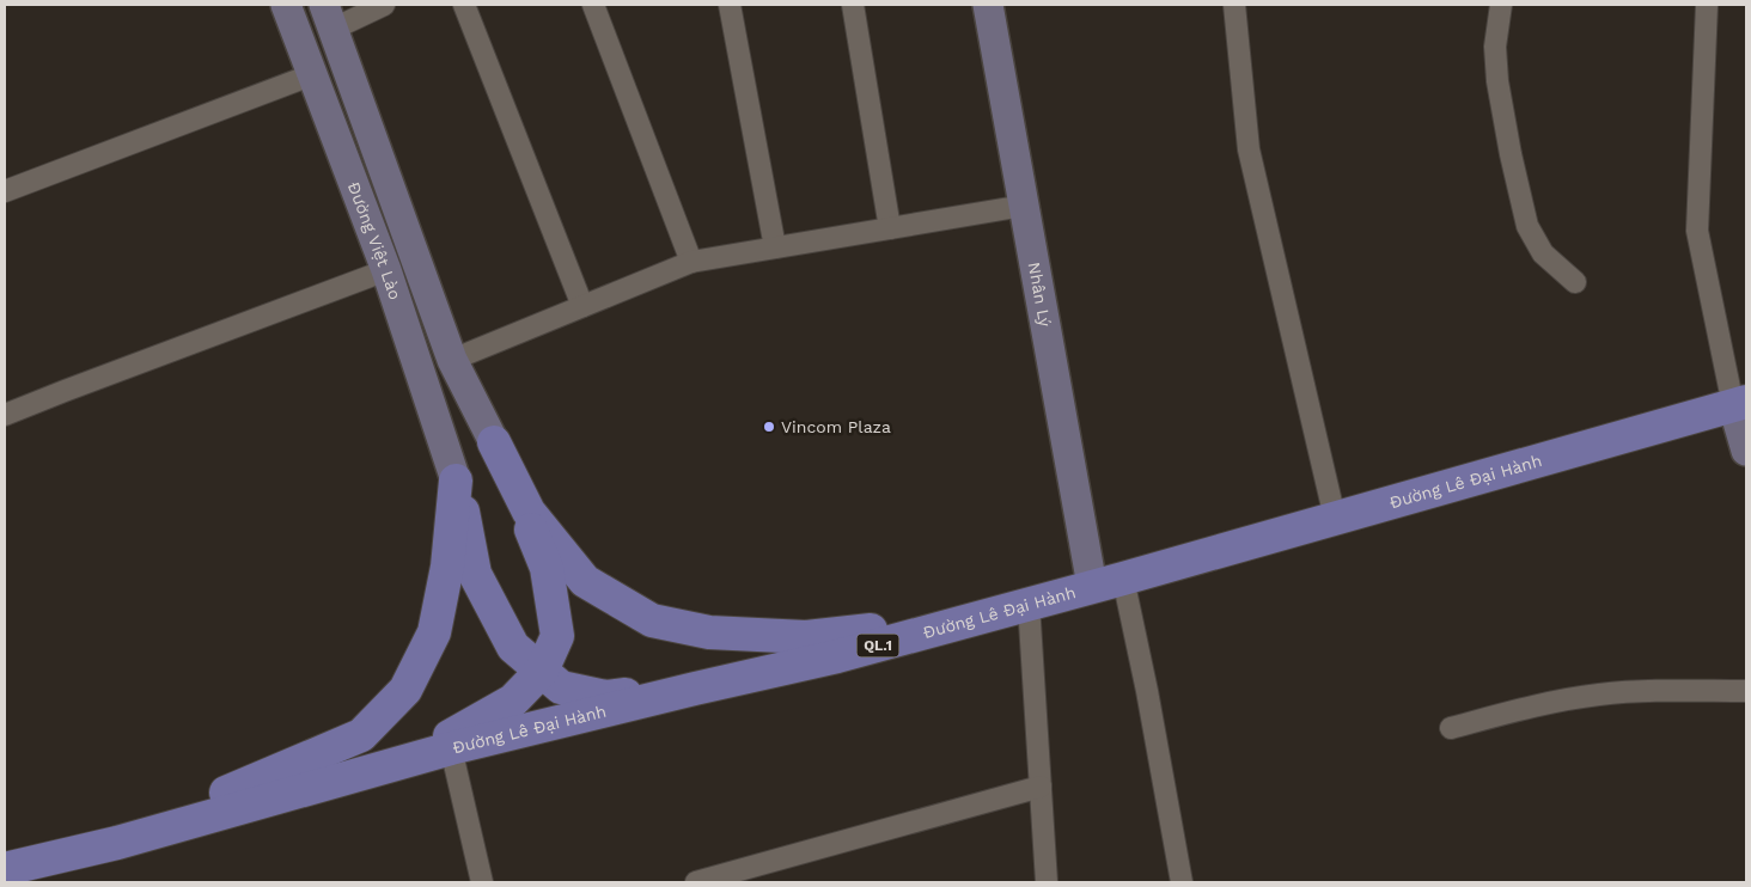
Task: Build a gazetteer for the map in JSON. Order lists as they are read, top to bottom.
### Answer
{
  "streets": {
    "main road": [
      "Đường Việt Lào",
      "Nhân Lý",
      "Đường Lê Đại Hành",
      "QL.1"
    ]
  },
  "crossings": [
    ["Nhân Lý", "Đường Lê Đại Hành"]
  ],
  "places": ["Vincom Plaza"]
}
